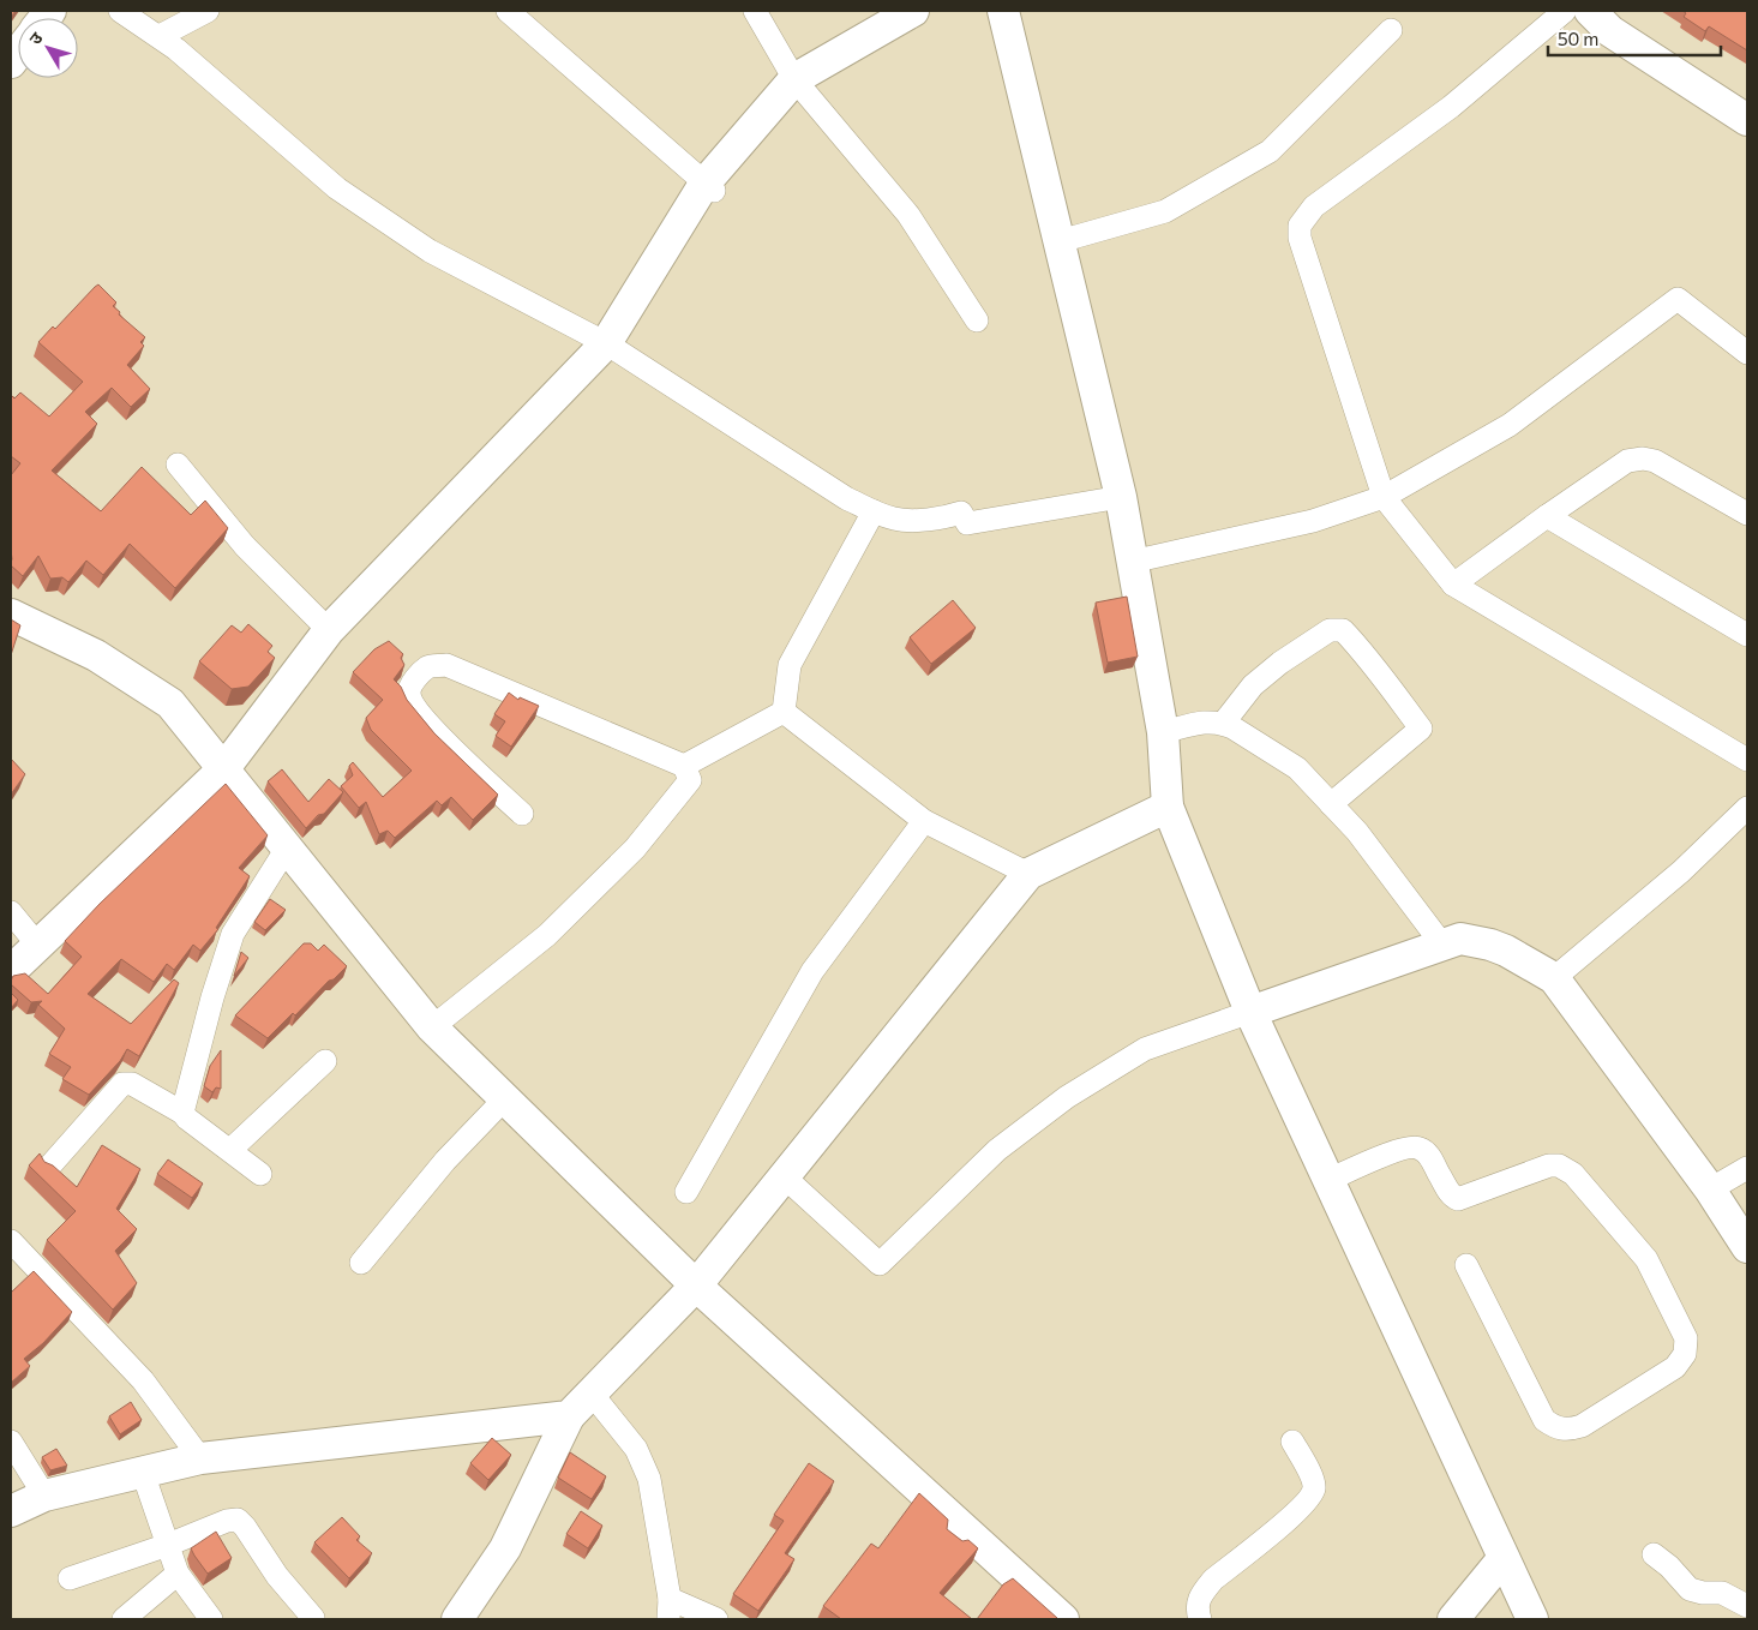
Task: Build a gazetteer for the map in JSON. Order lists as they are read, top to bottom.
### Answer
{
  "scale_bar": "50 m",
  "north": "top left"
}
